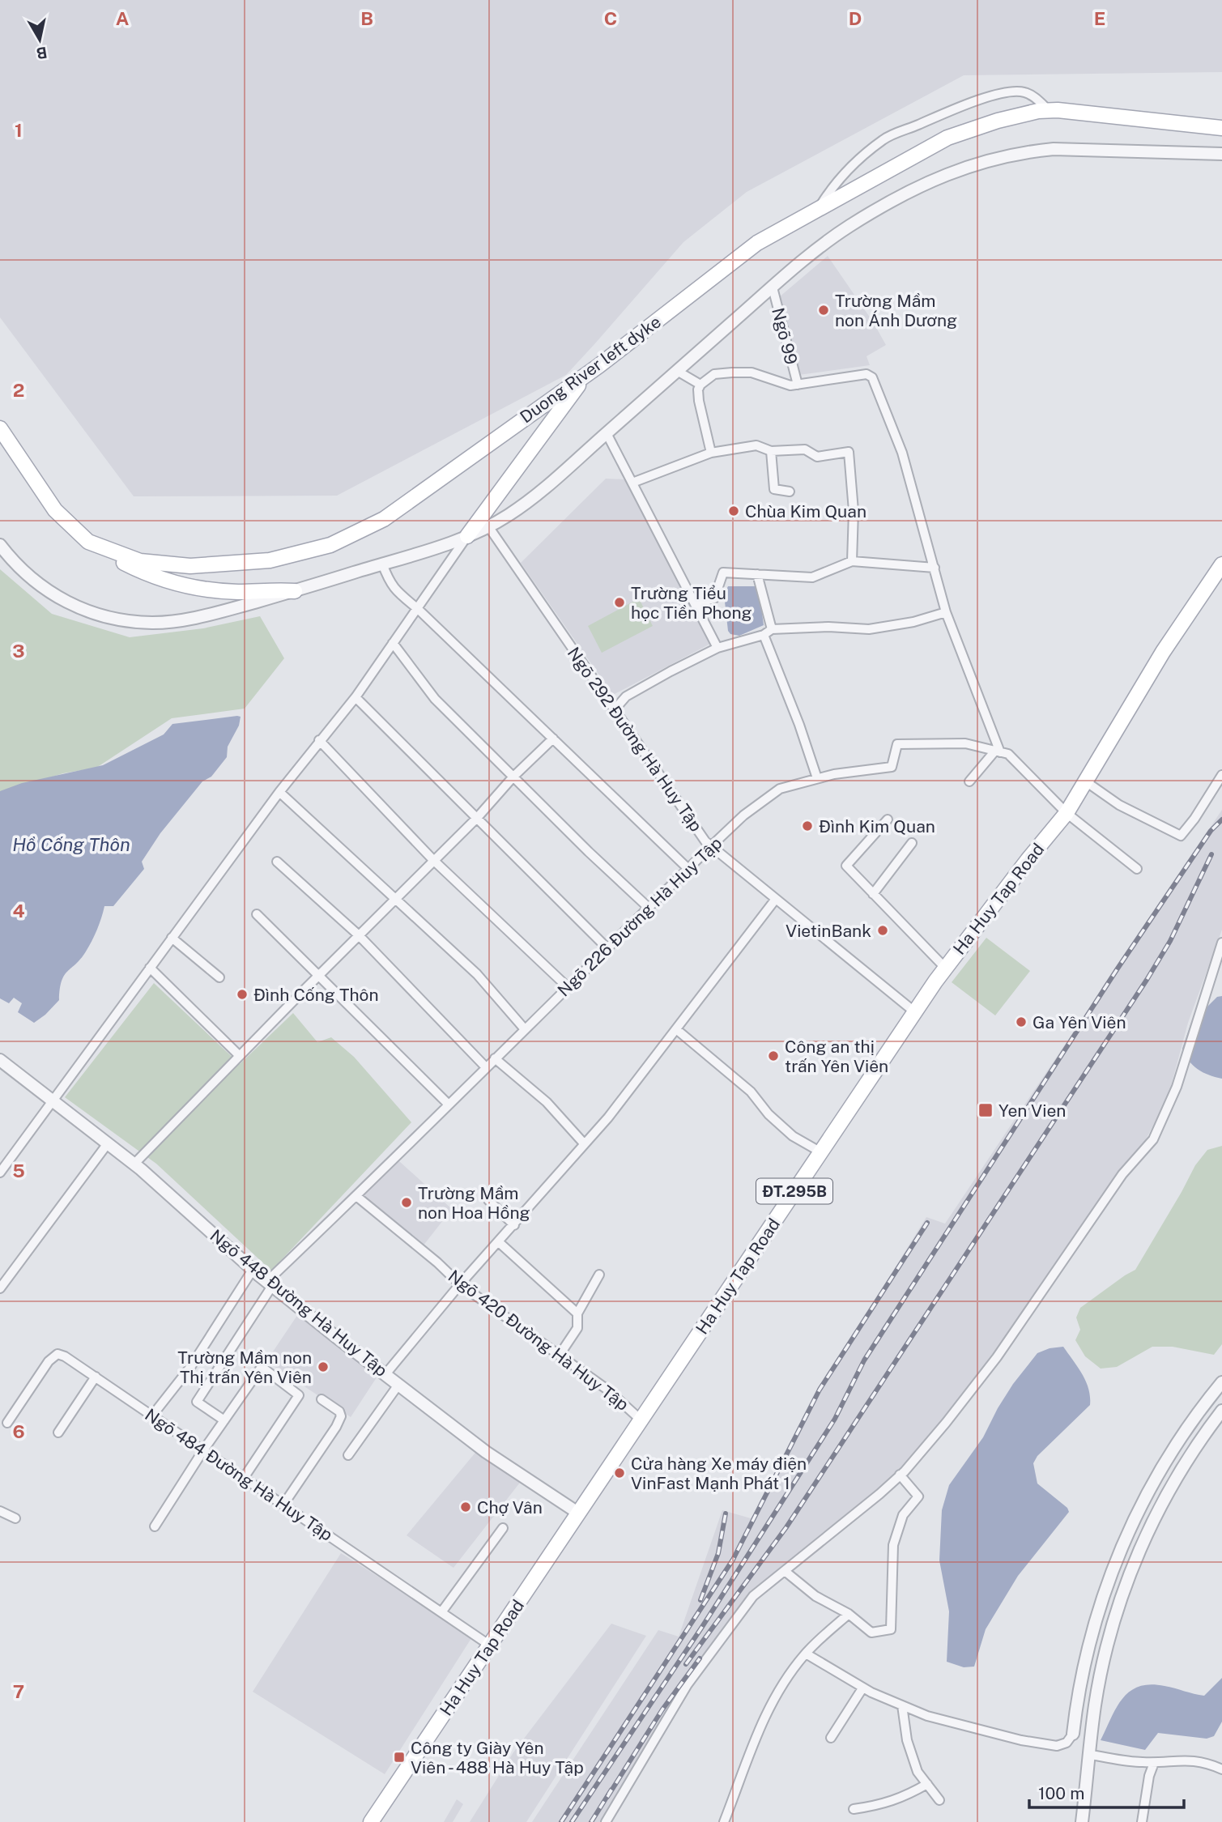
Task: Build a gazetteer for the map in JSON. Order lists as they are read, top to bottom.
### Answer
{
  "streets": {
    "main road": ["Duong River left dyke", "Ha Huy Tap Road", "ĐT.295B"],
    "street": [
      "Ngõ 99",
      "Ngõ 292 Đường Hà Huy Tập",
      "Ngõ 226 Đường Hà Huy Tập",
      "Ngõ 448 Đường Hà Huy Tập",
      "Ngõ 420 Đường Hà Huy Tập",
      "Ngõ 484 Đường Hà Huy Tập"
    ]
  },
  "crossings": [
    ["Ngõ 292 Đường Hà Huy Tập", "Ha Huy Tap Road"],
    ["Ngõ 292 Đường Hà Huy Tập", "Ngõ 226 Đường Hà Huy Tập"],
    ["Ha Huy Tap Road", "Ngõ 226 Đường Hà Huy Tập"],
    ["Ha Huy Tap Road", "Ngõ 448 Đường Hà Huy Tập"],
    ["Ha Huy Tap Road", "Ngõ 420 Đường Hà Huy Tập"],
    ["Ha Huy Tap Road", "Ngõ 484 Đường Hà Huy Tập"],
    ["Ngõ 226 Đường Hà Huy Tập", "Ngõ 448 Đường Hà Huy Tập"],
    ["Ngõ 226 Đường Hà Huy Tập", "Ngõ 420 Đường Hà Huy Tập"]
  ],
  "water": ["Hồ Cống Thôn"],
  "places": {
    "other": [
      "Trường Mầm non Ánh Dương",
      "Chùa Kim Quan",
      "Trường Tiểu học Tiền Phong",
      "Đình Kim Quan",
      "VietinBank",
      "Đình Cống Thôn",
      "Ga Yên Viên",
      "Công an thị trấn Yên Viên",
      "Trường Mầm non Hoa Hồng",
      "Trường Mầm non Thị trấn Yên Viên",
      "Cửa hàng Xe máy điện VinFast Mạnh Phát 1",
      "Chợ Vân"
    ],
    "transit": ["Yen Vien", "Công ty Giày Yên Viên - 488 Hà Huy Tập"]
  },
  "scale_bar": "100 m",
  "north": "bottom",
  "grid": {
    "columns": [
      "A",
      "B",
      "C",
      "D",
      "E"
    ],
    "rows": [
      "1",
      "2",
      "3",
      "4",
      "5",
      "6",
      "7"
    ]
  }
}
